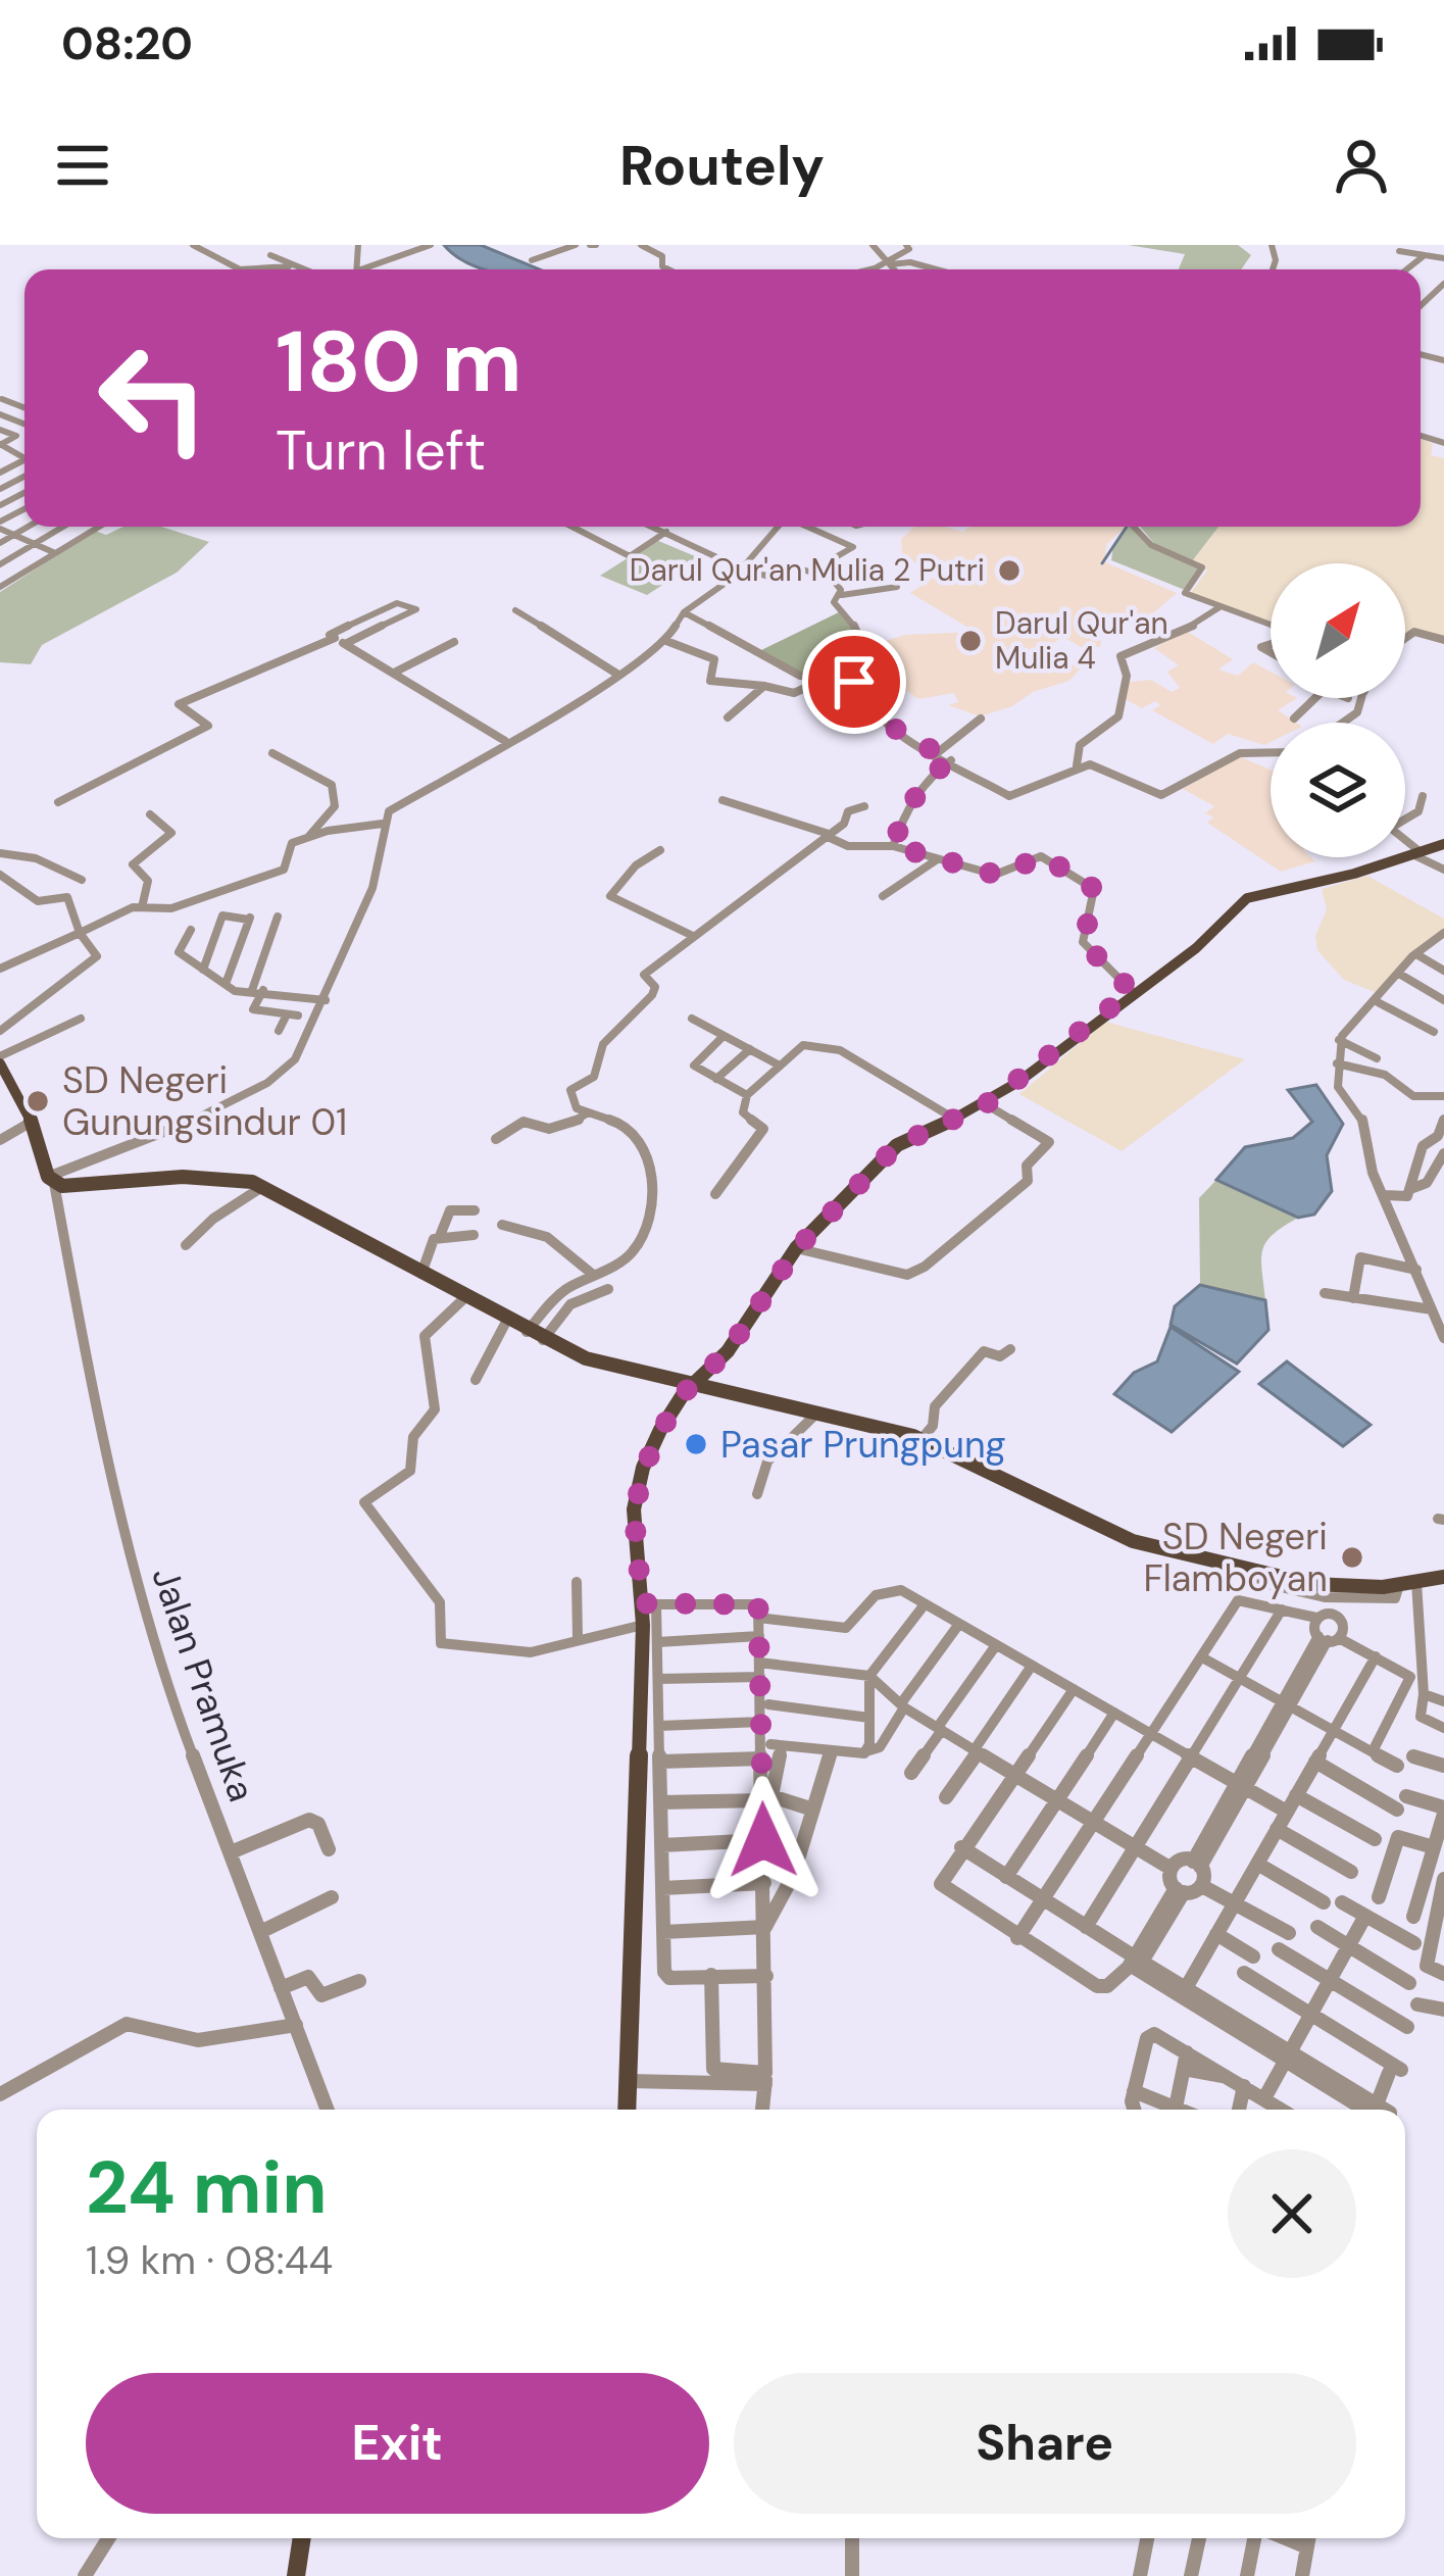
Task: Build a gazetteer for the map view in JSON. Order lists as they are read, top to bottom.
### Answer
{
  "streets": {
    "street": ["Jalan Pramuka"]
  },
  "places": [
    "Darul Qur'an Mulia 2 Putri",
    "Darul Qur'an Mulia 4",
    "SD Negeri Gunungsindur 01",
    "Pasar Prungpung",
    "SD Negeri Flamboyan"
  ],
  "north": "top right",
  "page": {
    "status": "08:20",
    "header": "Routely",
    "turn": ["180 m", "Turn left"],
    "heading": ["24 min", "1.9 km · 08:44"],
    "buttons": ["Exit", "Share"]
  }
}
